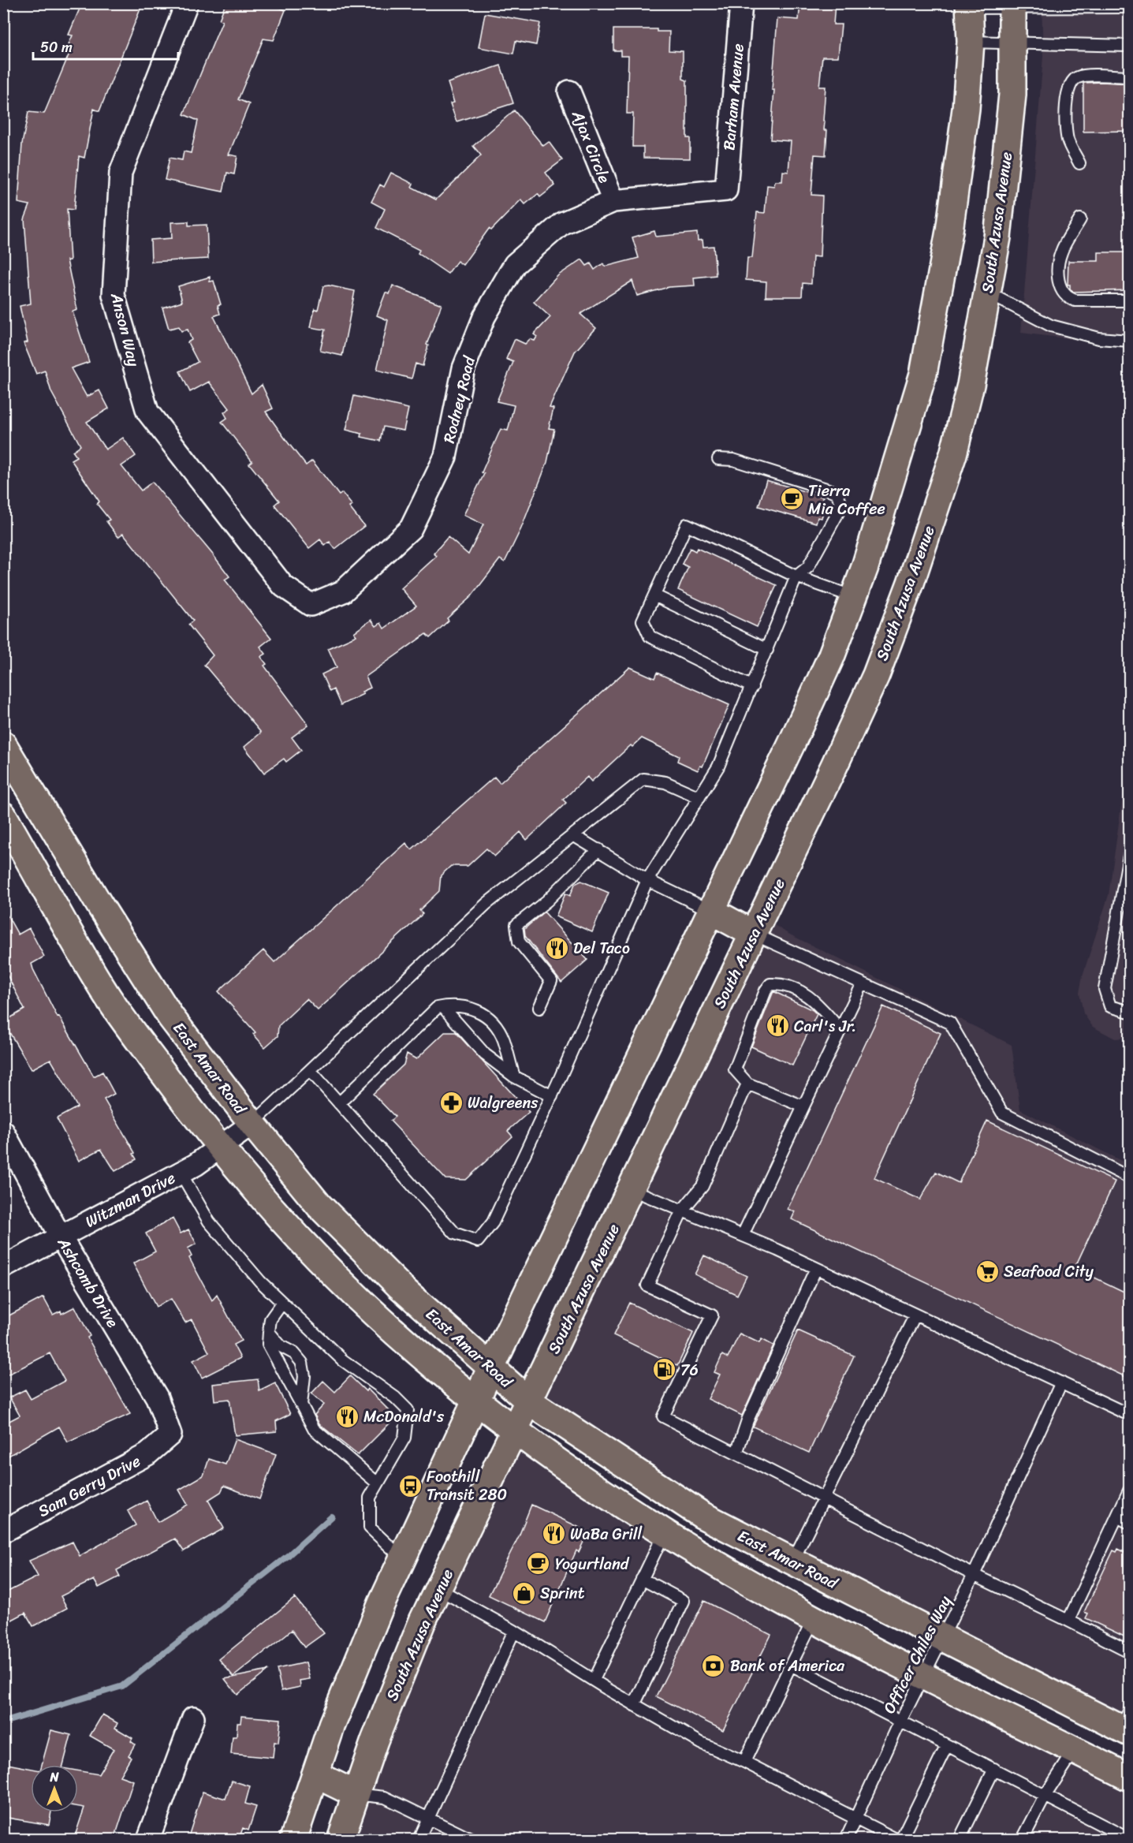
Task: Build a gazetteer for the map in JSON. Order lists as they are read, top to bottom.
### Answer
{
  "streets": {
    "main road": ["South Azusa Avenue", "East Amar Road"],
    "street": [
      "Barham Avenue",
      "Ajax Circle",
      "Anson Way",
      "Rodney Road",
      "Witzman Drive",
      "Ashcomb Drive",
      "Sam Gerry Drive"
    ],
    "lane": ["Officer Chiles Way"]
  },
  "crossings": [
    ["Barham Avenue", "Rodney Road"],
    ["Ajax Circle", "Rodney Road"],
    ["South Azusa Avenue", "East Amar Road"],
    ["Anson Way", "Rodney Road"],
    ["East Amar Road", "Witzman Drive"],
    ["East Amar Road", "Officer Chiles Way"],
    ["Witzman Drive", "Ashcomb Drive"],
    ["Ashcomb Drive", "Sam Gerry Drive"]
  ],
  "places": {
    "cafe": ["Tierra Mia Coffee", "Yogurtland"],
    "restaurant": [
      "Del Taco",
      "Carl's Jr.",
      "McDonald's",
      "WaBa Grill"
    ],
    "pharmacy": ["Walgreens"],
    "supermarket": ["Seafood City"],
    "fuel station": ["76"],
    "bus stop": ["Foothill Transit 280"],
    "shop": ["Sprint"],
    "bank": ["Bank of America"]
  },
  "scale_bar": "50 m",
  "north": "top"
}
